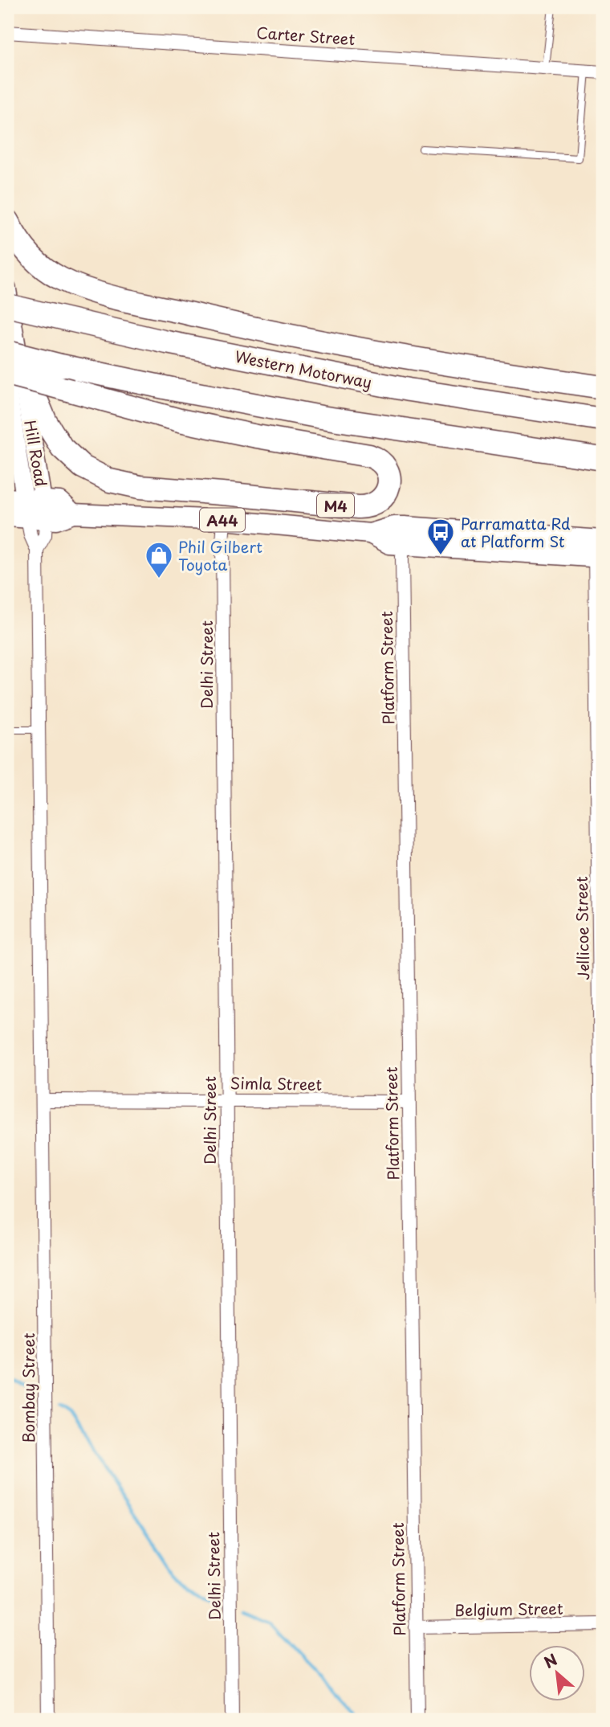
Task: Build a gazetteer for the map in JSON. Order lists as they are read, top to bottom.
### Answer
{
  "streets": {
    "highway": ["Western Motorway", "M4", "A44"],
    "main road": ["Hill Road"],
    "street": [
      "Carter Street",
      "Delhi Street",
      "Platform Street",
      "Jellicoe Street",
      "Simla Street",
      "Bombay Street",
      "Belgium Street"
    ]
  },
  "crossings": [
    ["Hill Road", "M4"],
    ["Hill Road", "A44"],
    ["Hill Road", "Bombay Street"],
    ["A44", "Delhi Street"],
    ["A44", "Platform Street"],
    ["A44", "Jellicoe Street"],
    ["A44", "Bombay Street"],
    ["Delhi Street", "Simla Street"],
    ["Platform Street", "Simla Street"],
    ["Platform Street", "Belgium Street"],
    ["Simla Street", "Bombay Street"]
  ],
  "places": {
    "bus stop": ["Parramatta Rd at Platform St"],
    "shop": ["Phil Gilbert Toyota"]
  },
  "north": "top left"
}
